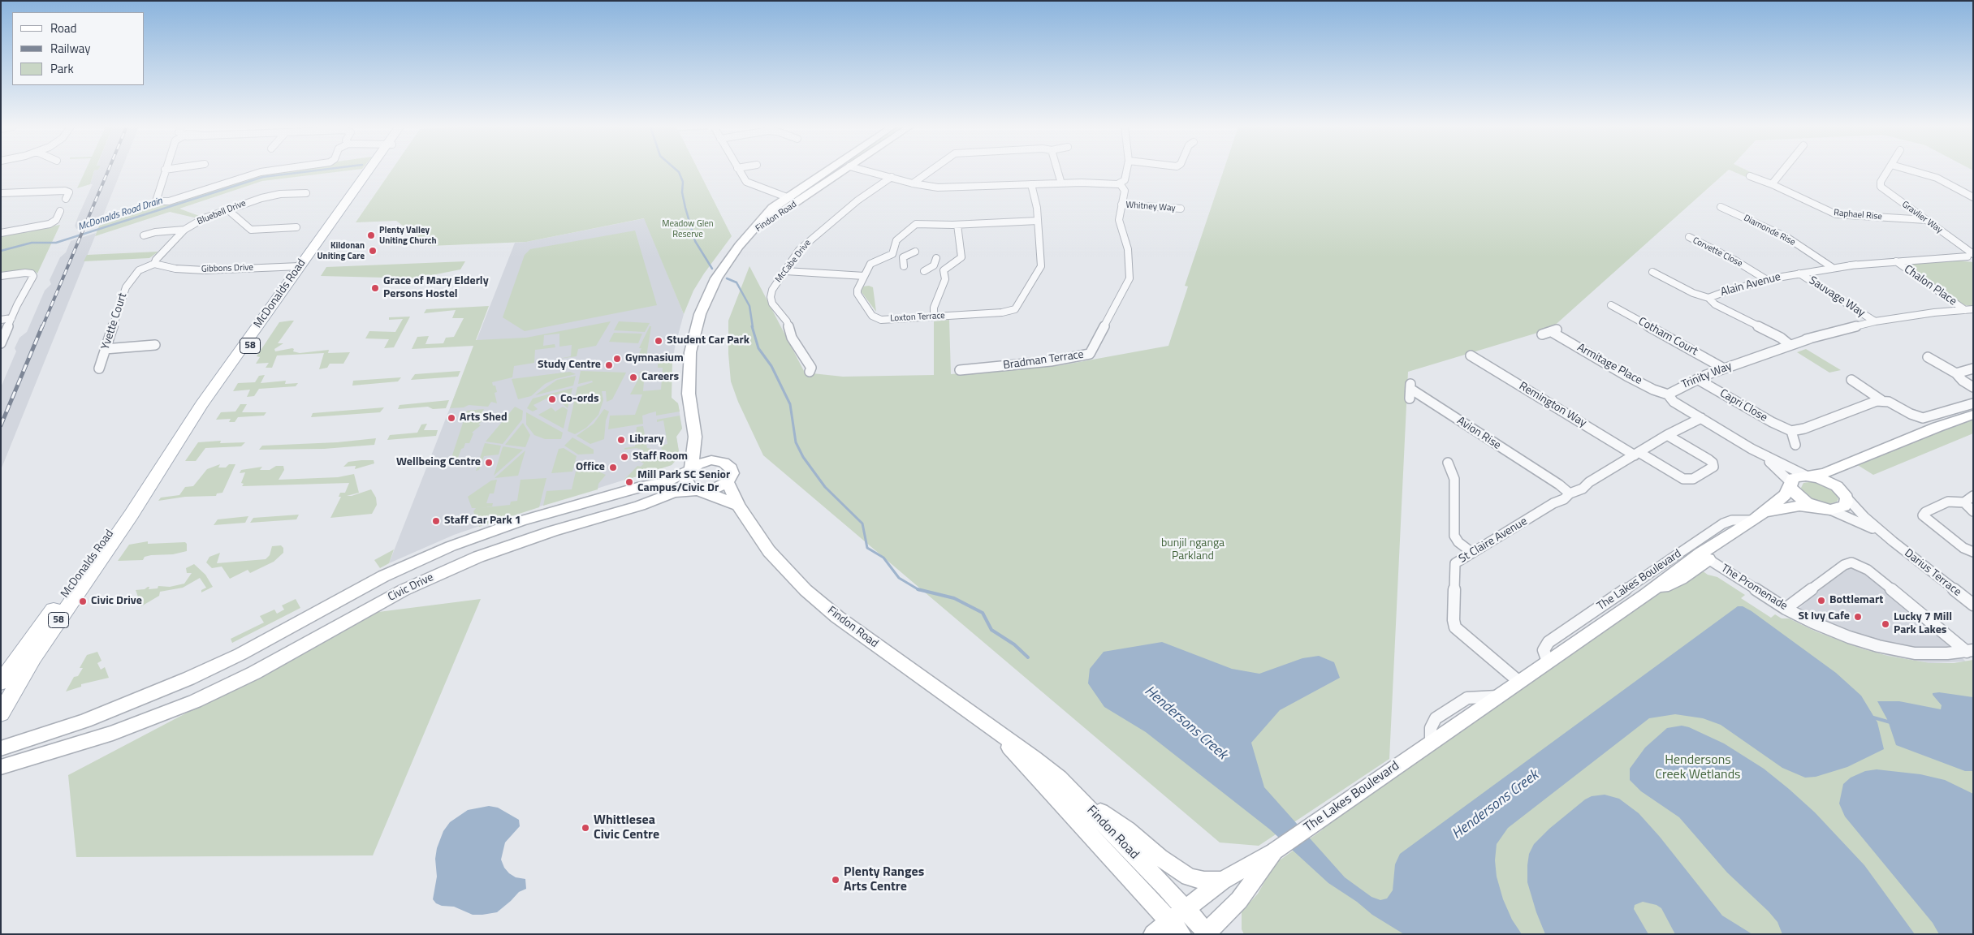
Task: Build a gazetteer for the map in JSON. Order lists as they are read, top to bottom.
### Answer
{
  "streets": {
    "main road": [
      "Findon Road",
      "McDonalds Road",
      "58",
      "The Lakes Boulevard",
      "Civic Drive"
    ],
    "street": [
      "Whitney Way",
      "Bluebell Drive",
      "Raphael Rise",
      "Gravlier Way",
      "Diamonde Rise",
      "Corvette Close",
      "McCabe Drive",
      "Gibbons Drive",
      "Alain Avenue",
      "Chalon Place",
      "Sauvage Way",
      "Loxton Terrace",
      "Yvette Court",
      "Cotham Court",
      "Bradman Terrace",
      "Armitage Place",
      "Trinity Way",
      "Remington Way",
      "Capri Close",
      "Avion Rise",
      "St Claire Avenue",
      "Darius Terrace",
      "The Promenade"
    ]
  },
  "crossings": [
    ["Whitney Way", "Bradman Terrace"],
    ["Bluebell Drive", "Gibbons Drive"],
    ["Bluebell Drive", "Yvette Court"],
    ["Raphael Rise", "Gravlier Way"],
    ["Findon Road", "The Lakes Boulevard"],
    ["Findon Road", "Civic Drive"],
    ["Gravlier Way", "Alain Avenue"],
    ["Diamonde Rise", "Alain Avenue"],
    ["Corvette Close", "Alain Avenue"],
    ["Gibbons Drive", "McDonalds Road"],
    ["Gibbons Drive", "Yvette Court"],
    ["Alain Avenue", "Chalon Place"],
    ["Alain Avenue", "Sauvage Way"],
    ["Alain Avenue", "Trinity Way"],
    ["Chalon Place", "Trinity Way"],
    ["Sauvage Way", "Trinity Way"],
    ["Cotham Court", "Trinity Way"],
    ["Armitage Place", "Trinity Way"],
    ["Trinity Way", "Capri Close"],
    ["Trinity Way", "St Claire Avenue"],
    ["Trinity Way", "The Lakes Boulevard"],
    ["Remington Way", "St Claire Avenue"],
    ["Avion Rise", "St Claire Avenue"],
    ["St Claire Avenue", "The Lakes Boulevard"],
    ["Darius Terrace", "The Lakes Boulevard"],
    ["The Lakes Boulevard", "The Promenade"]
  ],
  "water": ["McDonalds Road Drain", "Hendersons Creek"],
  "parks": ["Meadow Glen Reserve", "bunjil nganga Parkland", "Hendersons Creek Wetlands"],
  "places": [
    "Plenty Valley Uniting Church",
    "Kildonan Uniting Care",
    "Grace of Mary Elderly Persons Hostel",
    "Student Car Park",
    "Gymnasium",
    "Study Centre",
    "Careers",
    "Co-ords",
    "Arts Shed",
    "Library",
    "Staff Room",
    "Wellbeing Centre",
    "Office",
    "Mill Park SC Senior Campus/Civic Dr",
    "Staff Car Park 1",
    "Bottlemart",
    "Civic Drive",
    "St Ivy Cafe",
    "Lucky 7 Mill Park Lakes",
    "Whittlesea Civic Centre",
    "Plenty Ranges Arts Centre"
  ],
  "legend": ["Road", "Railway", "Park"]
}
